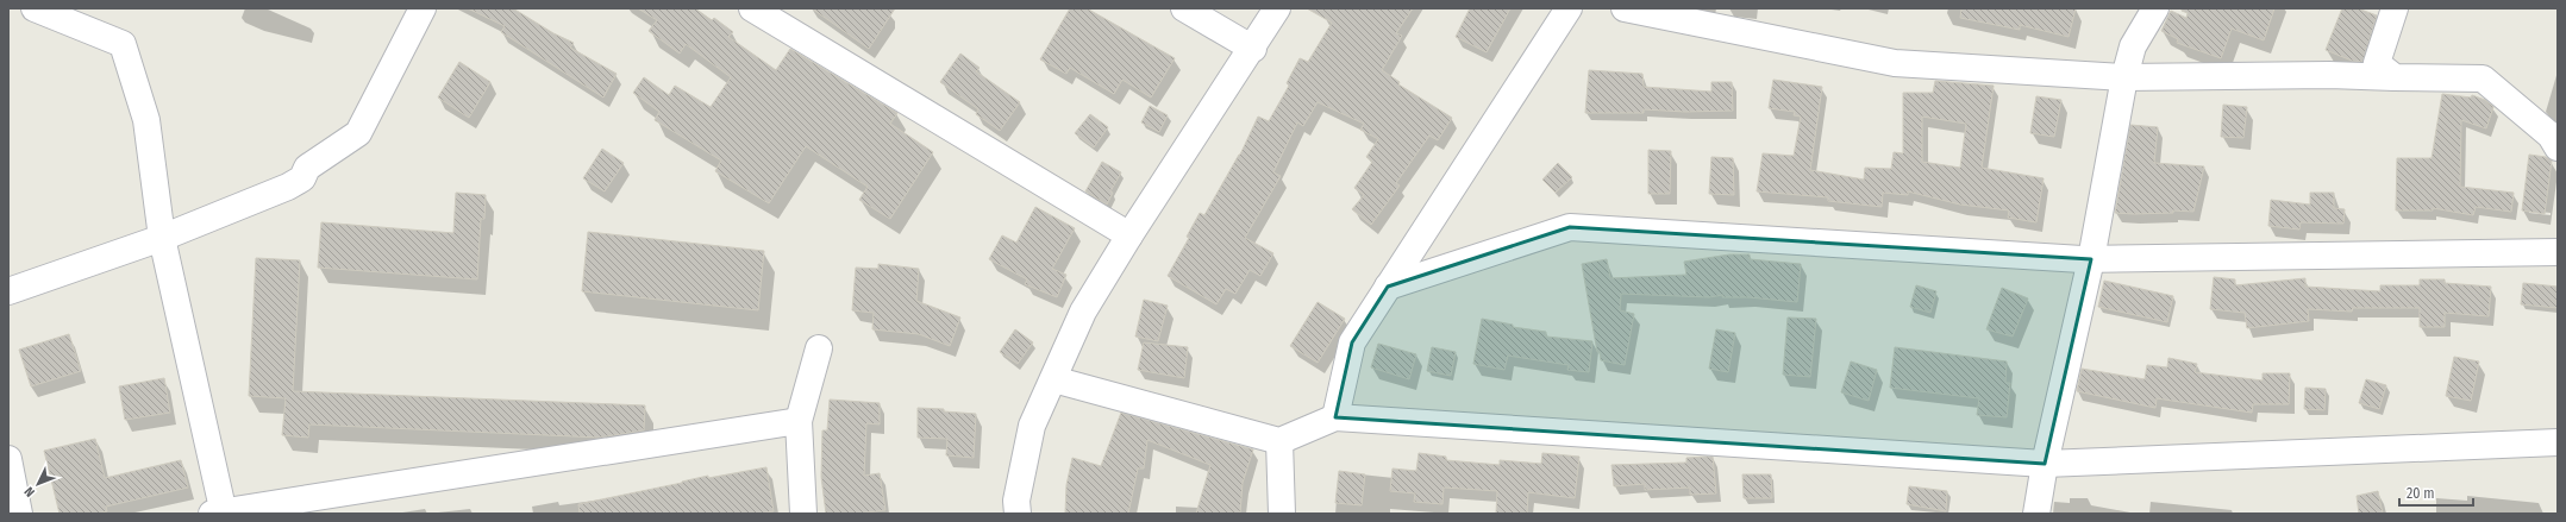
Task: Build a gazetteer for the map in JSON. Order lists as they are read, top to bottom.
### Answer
{
  "scale_bar": "20 m",
  "north": "bottom left"
}
